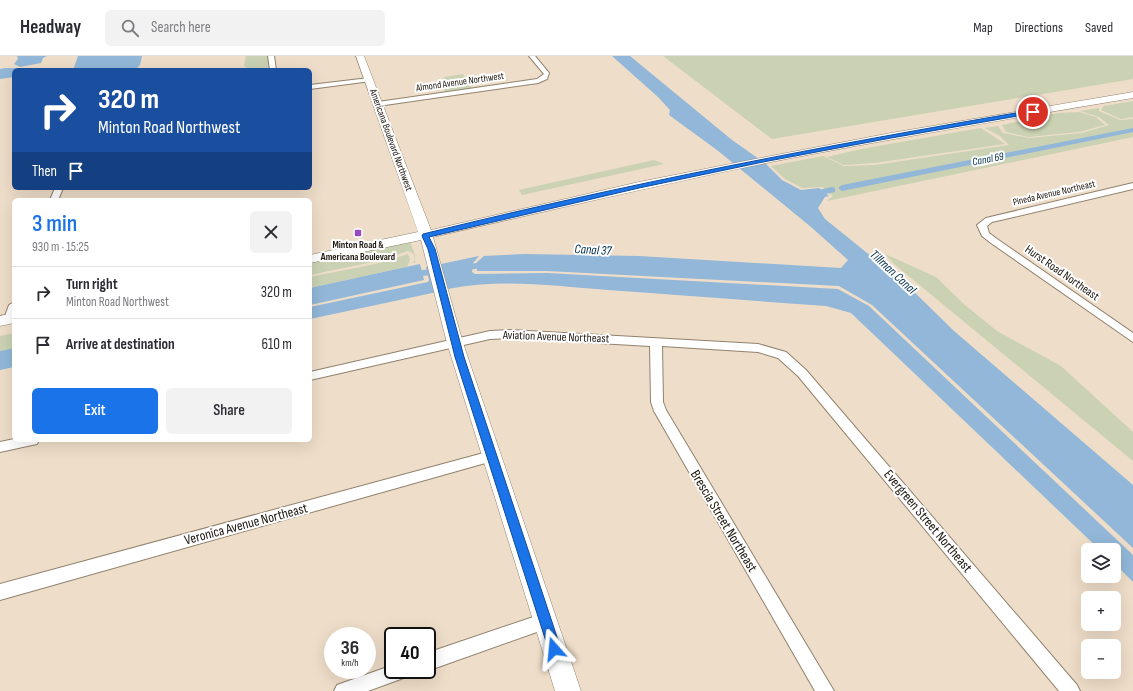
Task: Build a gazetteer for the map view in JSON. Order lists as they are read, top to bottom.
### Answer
{
  "streets": {
    "main road": ["Americana Boulevard Northwest"],
    "street": [
      "Almond Avenue Northwest",
      "Pineda Avenue Northeast",
      "Hurst Road Northeast",
      "Aviation Avenue Northeast",
      "Brescia Street Northeast",
      "Evergreen Street Northeast",
      "Veronica Avenue Northeast"
    ]
  },
  "crossings": [
    ["Almond Avenue Northwest", "Americana Boulevard Northwest"],
    ["Americana Boulevard Northwest", "Aviation Avenue Northeast"],
    ["Americana Boulevard Northwest", "Veronica Avenue Northeast"],
    ["Pineda Avenue Northeast", "Hurst Road Northeast"],
    ["Aviation Avenue Northeast", "Brescia Street Northeast"],
    ["Aviation Avenue Northeast", "Evergreen Street Northeast"]
  ],
  "water": ["Canal 69", "Canal 37", "Tillman Canal"],
  "places": {
    "transit": ["Minton Road & Americana Boulevard"]
  },
  "page": {
    "header": "Headway",
    "search": "Search here",
    "nav": ["Map", "Directions", "Saved"],
    "turn": ["320 m", "Minton Road Northwest"],
    "then": "Then",
    "heading": ["3 min", "930 m · 15:25"],
    "list": [
      {
        "name": "Turn right",
        "note": "Minton Road Northwest",
        "value": "320 m"
      },
      {
        "name": "Arrive at destination",
        "value": "610 m"
      }
    ],
    "buttons": ["Exit", "Share"],
    "map_buttons": ["+", "−"],
    "speed": "36 km/h",
    "limit": "40"
  }
}
